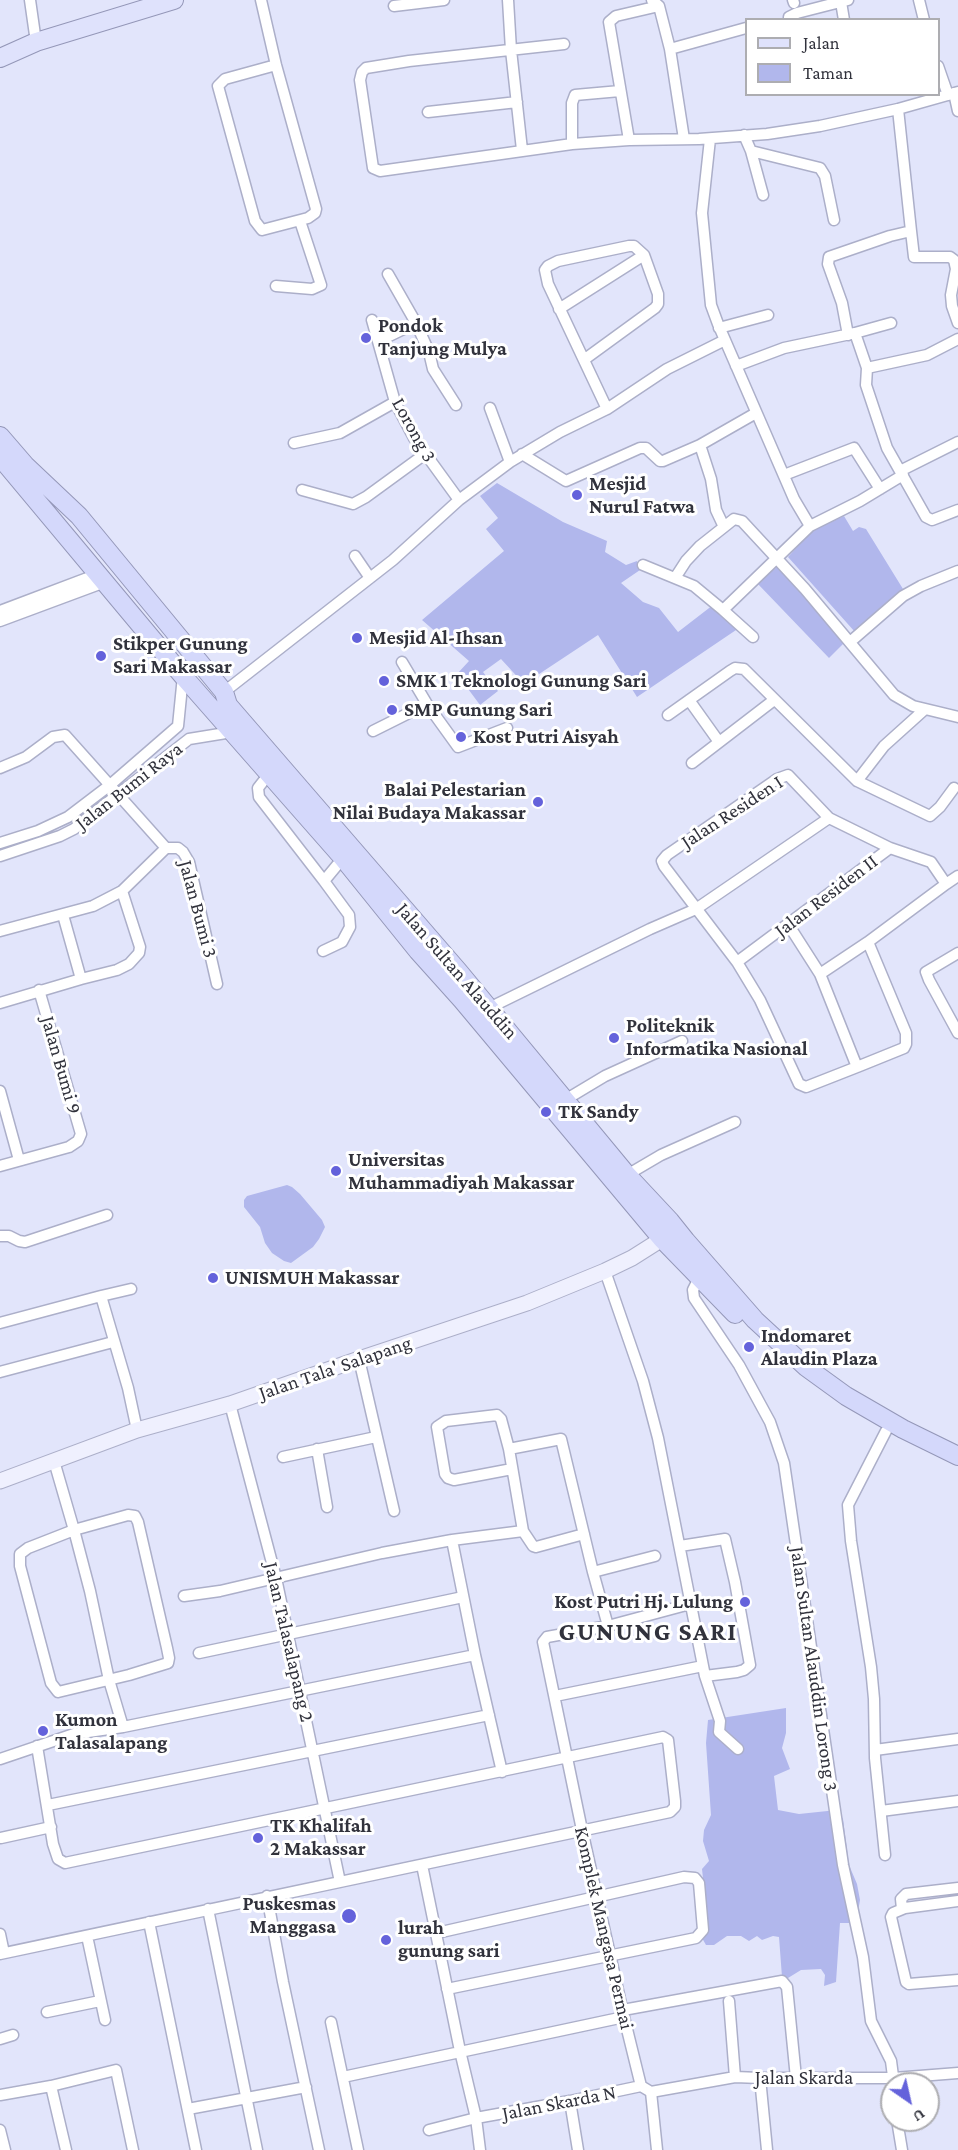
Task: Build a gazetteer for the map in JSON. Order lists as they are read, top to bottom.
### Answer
{
  "streets": {
    "highway": ["Jalan Sultan Alauddin"],
    "main road": ["Jalan Tala' Salapang"],
    "street": [
      "Lorong 3",
      "Jalan Bumi Raya",
      "Jalan Residen I",
      "Jalan Residen II",
      "Jalan Bumi 3",
      "Jalan Bumi 9",
      "Jalan Talasalapang 2",
      "Jalan Sultan Alauddin Lorong 3",
      "Komplek Mangasa Permai",
      "Jalan Skarda",
      "Jalan Skarda N"
    ]
  },
  "crossings": [
    ["Jalan Bumi Raya", "Jalan Bumi 3"],
    ["Jalan Bumi Raya", "Jalan Sultan Alauddin"],
    ["Jalan Residen I", "Jalan Residen II"],
    ["Jalan Sultan Alauddin", "Jalan Tala' Salapang"],
    ["Jalan Sultan Alauddin", "Jalan Sultan Alauddin Lorong 3"],
    ["Jalan Tala' Salapang", "Jalan Talasalapang 2"],
    ["Komplek Mangasa Permai", "Jalan Skarda"],
    ["Komplek Mangasa Permai", "Jalan Skarda N"],
    ["Jalan Skarda", "Jalan Skarda N"]
  ],
  "districts": ["GUNUNG SARI"],
  "places": [
    "Pondok Tanjung Mulya",
    "Mesjid Nurul Fatwa",
    "Mesjid Al-Ihsan",
    "Stikper Gunung Sari Makassar",
    "SMK 1 Teknologi Gunung Sari",
    "SMP Gunung Sari",
    "Kost Putri Aisyah",
    "Balai Pelestarian Nilai Budaya Makassar",
    "Politeknik Informatika Nasional",
    "TK Sandy",
    "Universitas Muhammadiyah Makassar",
    "UNISMUH Makassar",
    "Indomaret Alaudin Plaza",
    "Kost Putri Hj. Lulung",
    "Kumon Talasalapang",
    "TK Khalifah 2 Makassar",
    "Puskesmas Manggasa",
    "lurah gunung sari"
  ],
  "legend": ["Jalan", "Taman"],
  "north": "bottom right"
}
